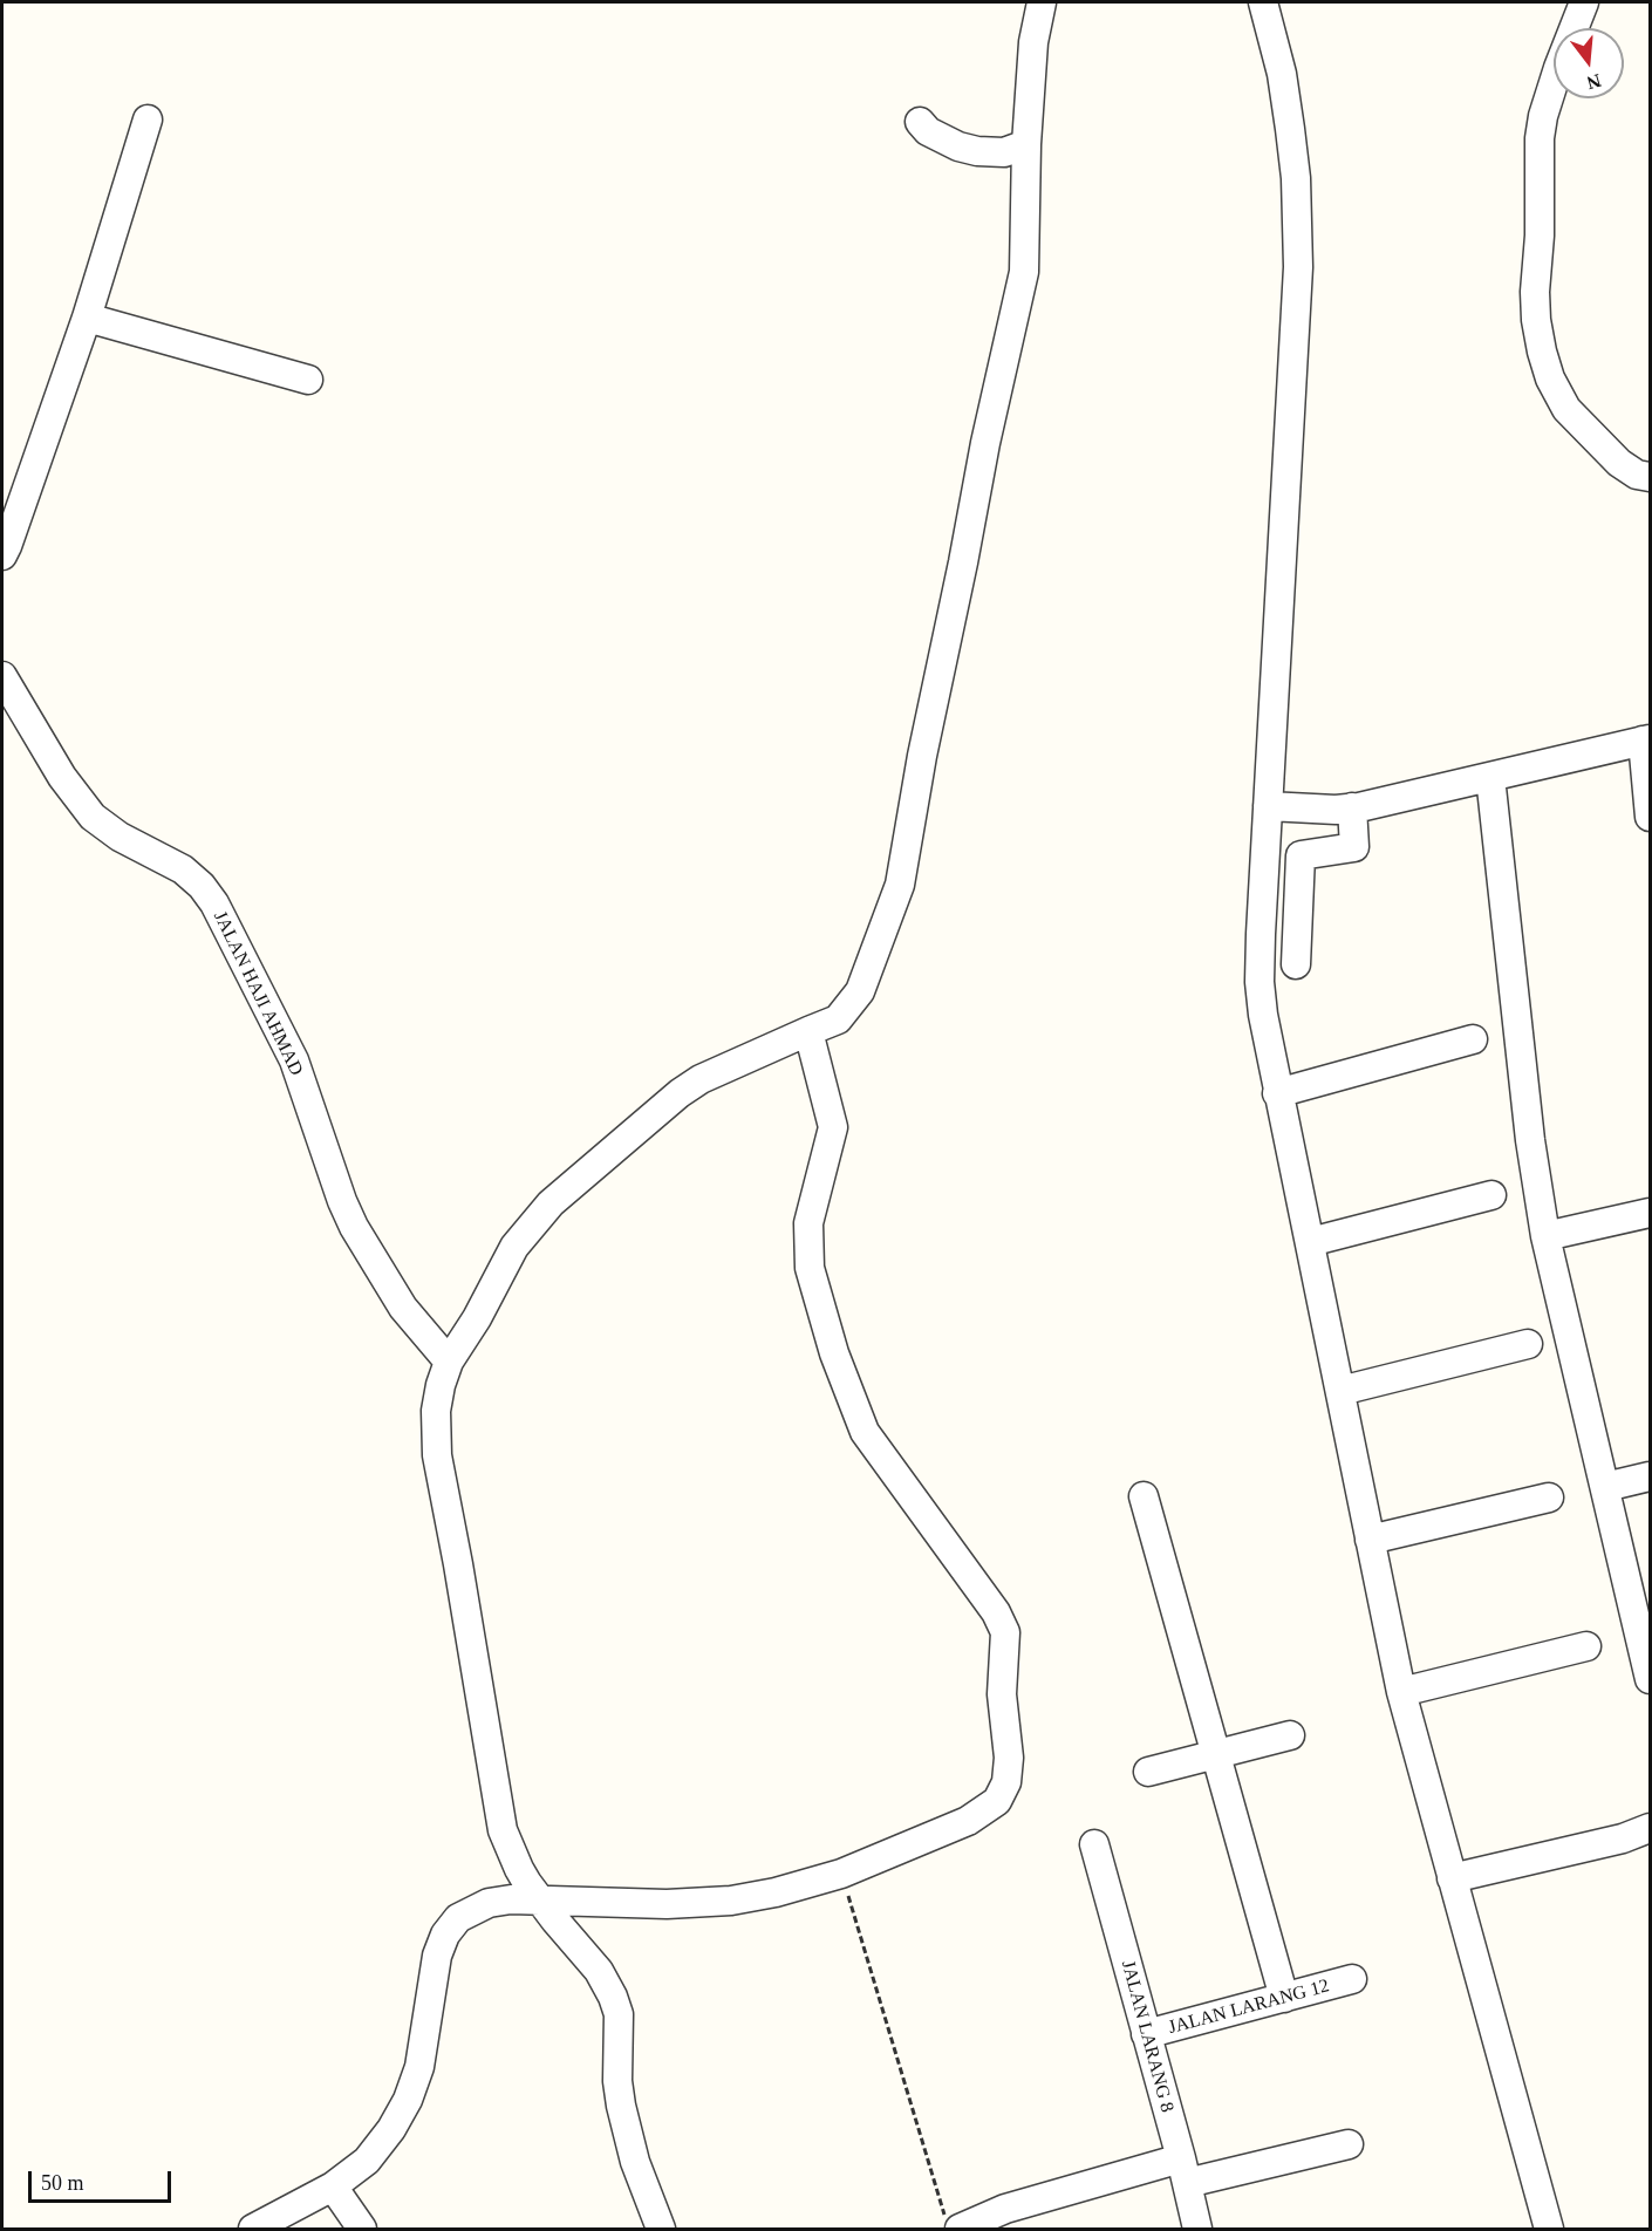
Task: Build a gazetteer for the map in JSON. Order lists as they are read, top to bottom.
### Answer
{
  "streets": {
    "street": ["JALAN HAJI AHMAD", "JALAN LARANG 12", "JALAN LARANG 8"]
  },
  "crossings": [
    ["JALAN LARANG 12", "JALAN LARANG 8"]
  ],
  "scale_bar": "50 m",
  "north": "bottom"
}
